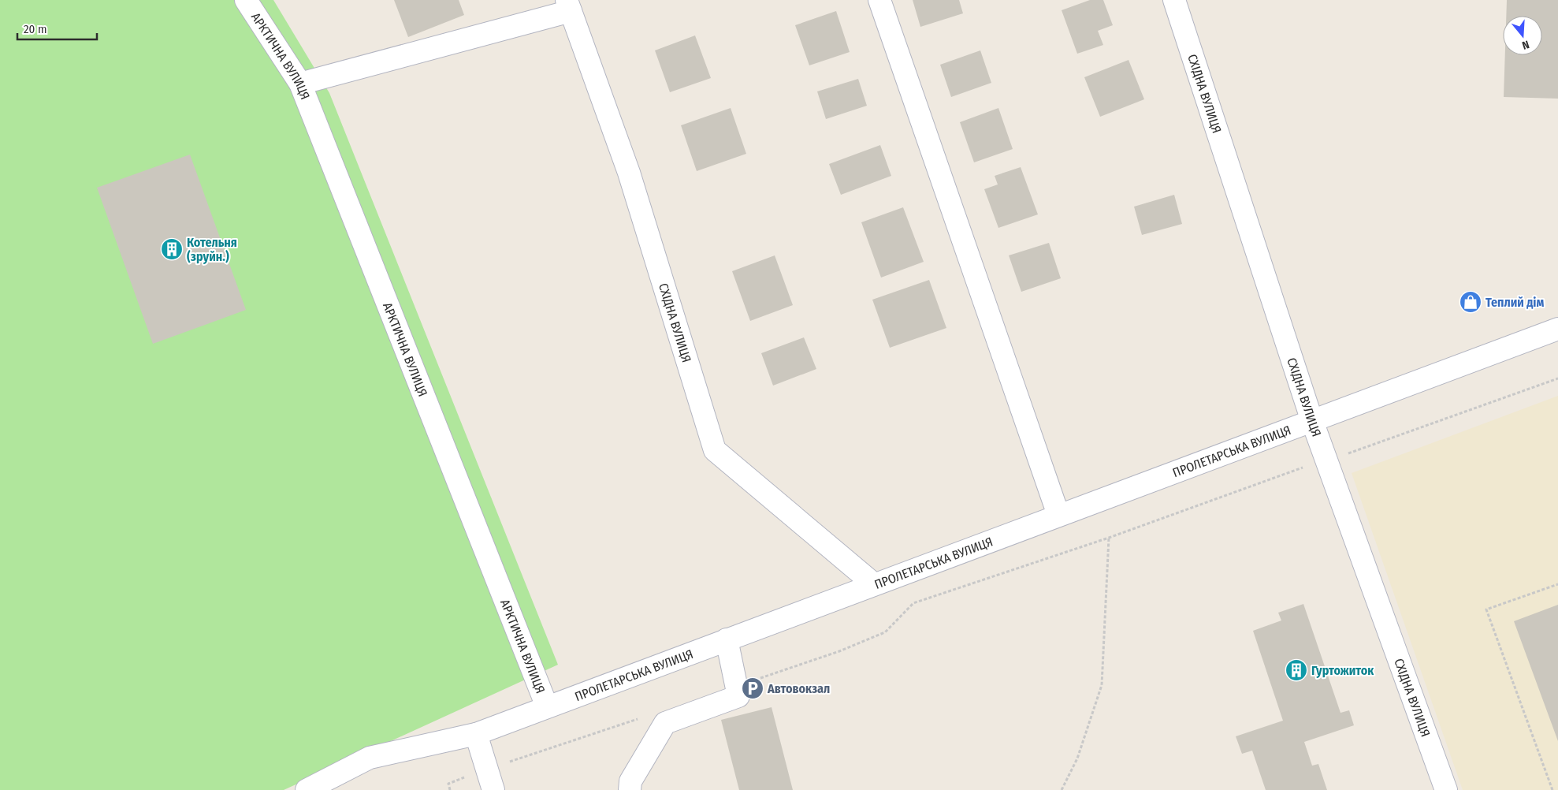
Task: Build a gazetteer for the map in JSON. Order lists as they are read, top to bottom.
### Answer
{
  "streets": {
    "street": ["АРКТИЧНА ВУЛИЦЯ", "СХІДНА ВУЛИЦЯ", "ПРОЛЕТАРСЬКА ВУЛИЦЯ"]
  },
  "crossings": [
    ["АРКТИЧНА ВУЛИЦЯ", "ПРОЛЕТАРСЬКА ВУЛИЦЯ"],
    ["СХІДНА ВУЛИЦЯ", "ПРОЛЕТАРСЬКА ВУЛИЦЯ"]
  ],
  "places": {
    "building": ["Котельня (зруйн.)", "Гуртожиток"],
    "shop": ["Теплий дім"],
    "parking": ["Автовокзал"]
  },
  "scale_bar": "20 m",
  "north": "bottom"
}
